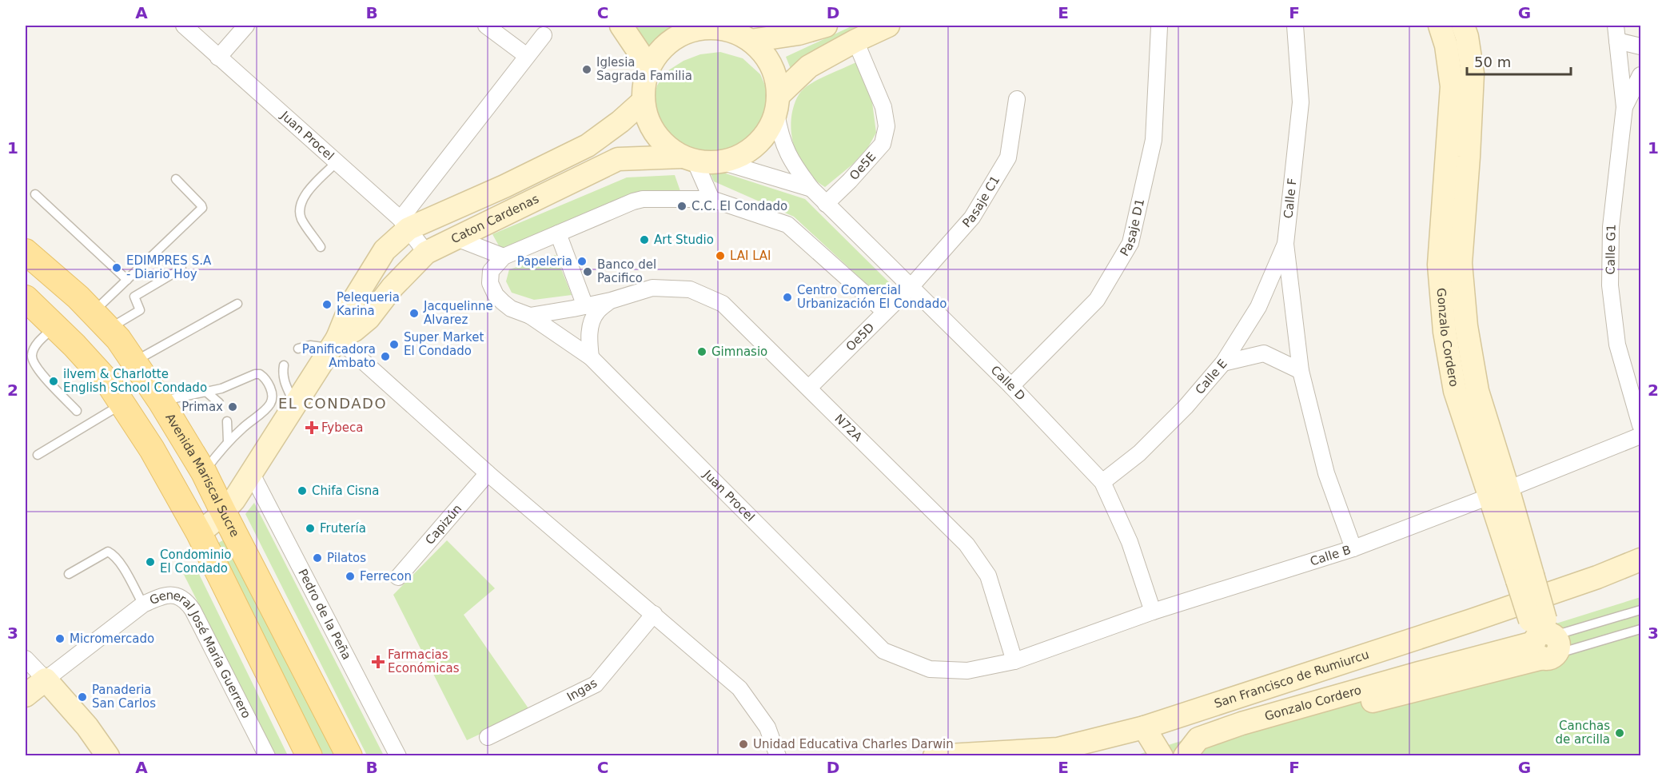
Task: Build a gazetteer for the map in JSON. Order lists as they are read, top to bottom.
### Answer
{
  "streets": {
    "main road": ["Avenida Mariscal Sucre"],
    "street": [
      "Juan Procel",
      "Oe5E",
      "Calle F",
      "Pasaje C1",
      "Caton Cardenas",
      "Pasaje D1",
      "Calle G1",
      "Oe5D",
      "Gonzalo Cordero",
      "Calle E",
      "Calle D",
      "N72A",
      "Capizún",
      "Calle B",
      "Pedro de la Peña",
      "General José María Guerrero",
      "San Francisco de Rumiurcu",
      "Ingas"
    ]
  },
  "crossings": [
    ["Juan Procel", "Caton Cardenas"],
    ["Juan Procel", "N72A"],
    ["Juan Procel", "Calle B"],
    ["Oe5E", "Calle D"],
    ["Calle F", "Calle E"],
    ["Calle F", "Calle B"],
    ["Pasaje C1", "Oe5D"],
    ["Pasaje C1", "Calle D"],
    ["Caton Cardenas", "Calle D"],
    ["Caton Cardenas", "Avenida Mariscal Sucre"],
    ["Caton Cardenas", "Pedro de la Peña"],
    ["Pasaje D1", "Calle D"],
    ["Oe5D", "Calle D"],
    ["Oe5D", "N72A"],
    ["Gonzalo Cordero", "Calle B"],
    ["Calle E", "Calle D"],
    ["Calle D", "Calle B"],
    ["N72A", "Calle B"]
  ],
  "districts": ["EL CONDADO"],
  "places": {
    "other": [
      "Iglesia Sagrada Familia",
      "C.C. El Condado",
      "Art Studio",
      "LAI LAI",
      "Papeleria",
      "EDIMPRES S.A - Diario Hoy",
      "Banco del Pacifico",
      "Centro Comercial Urbanización El Condado",
      "Pelequeria Karina",
      "Jacquelinne Alvarez",
      "Super Market El Condado",
      "Gimnasio",
      "Panificadora Ambato",
      "ilvem & Charlotte English School Condado",
      "Primax",
      "Chifa Cisna",
      "Frutería",
      "Pilatos",
      "Condominio El Condado",
      "Ferrecon",
      "Micromercado",
      "Panaderia San Carlos",
      "Canchas de arcilla",
      "Unidad Educativa Charles Darwin"
    ],
    "health": ["Fybeca", "Farmacias Económicas"]
  },
  "scale_bar": "50 m",
  "grid": {
    "columns": [
      "A",
      "B",
      "C",
      "D",
      "E",
      "F",
      "G"
    ],
    "rows": ["1", "2", "3"]
  }
}
